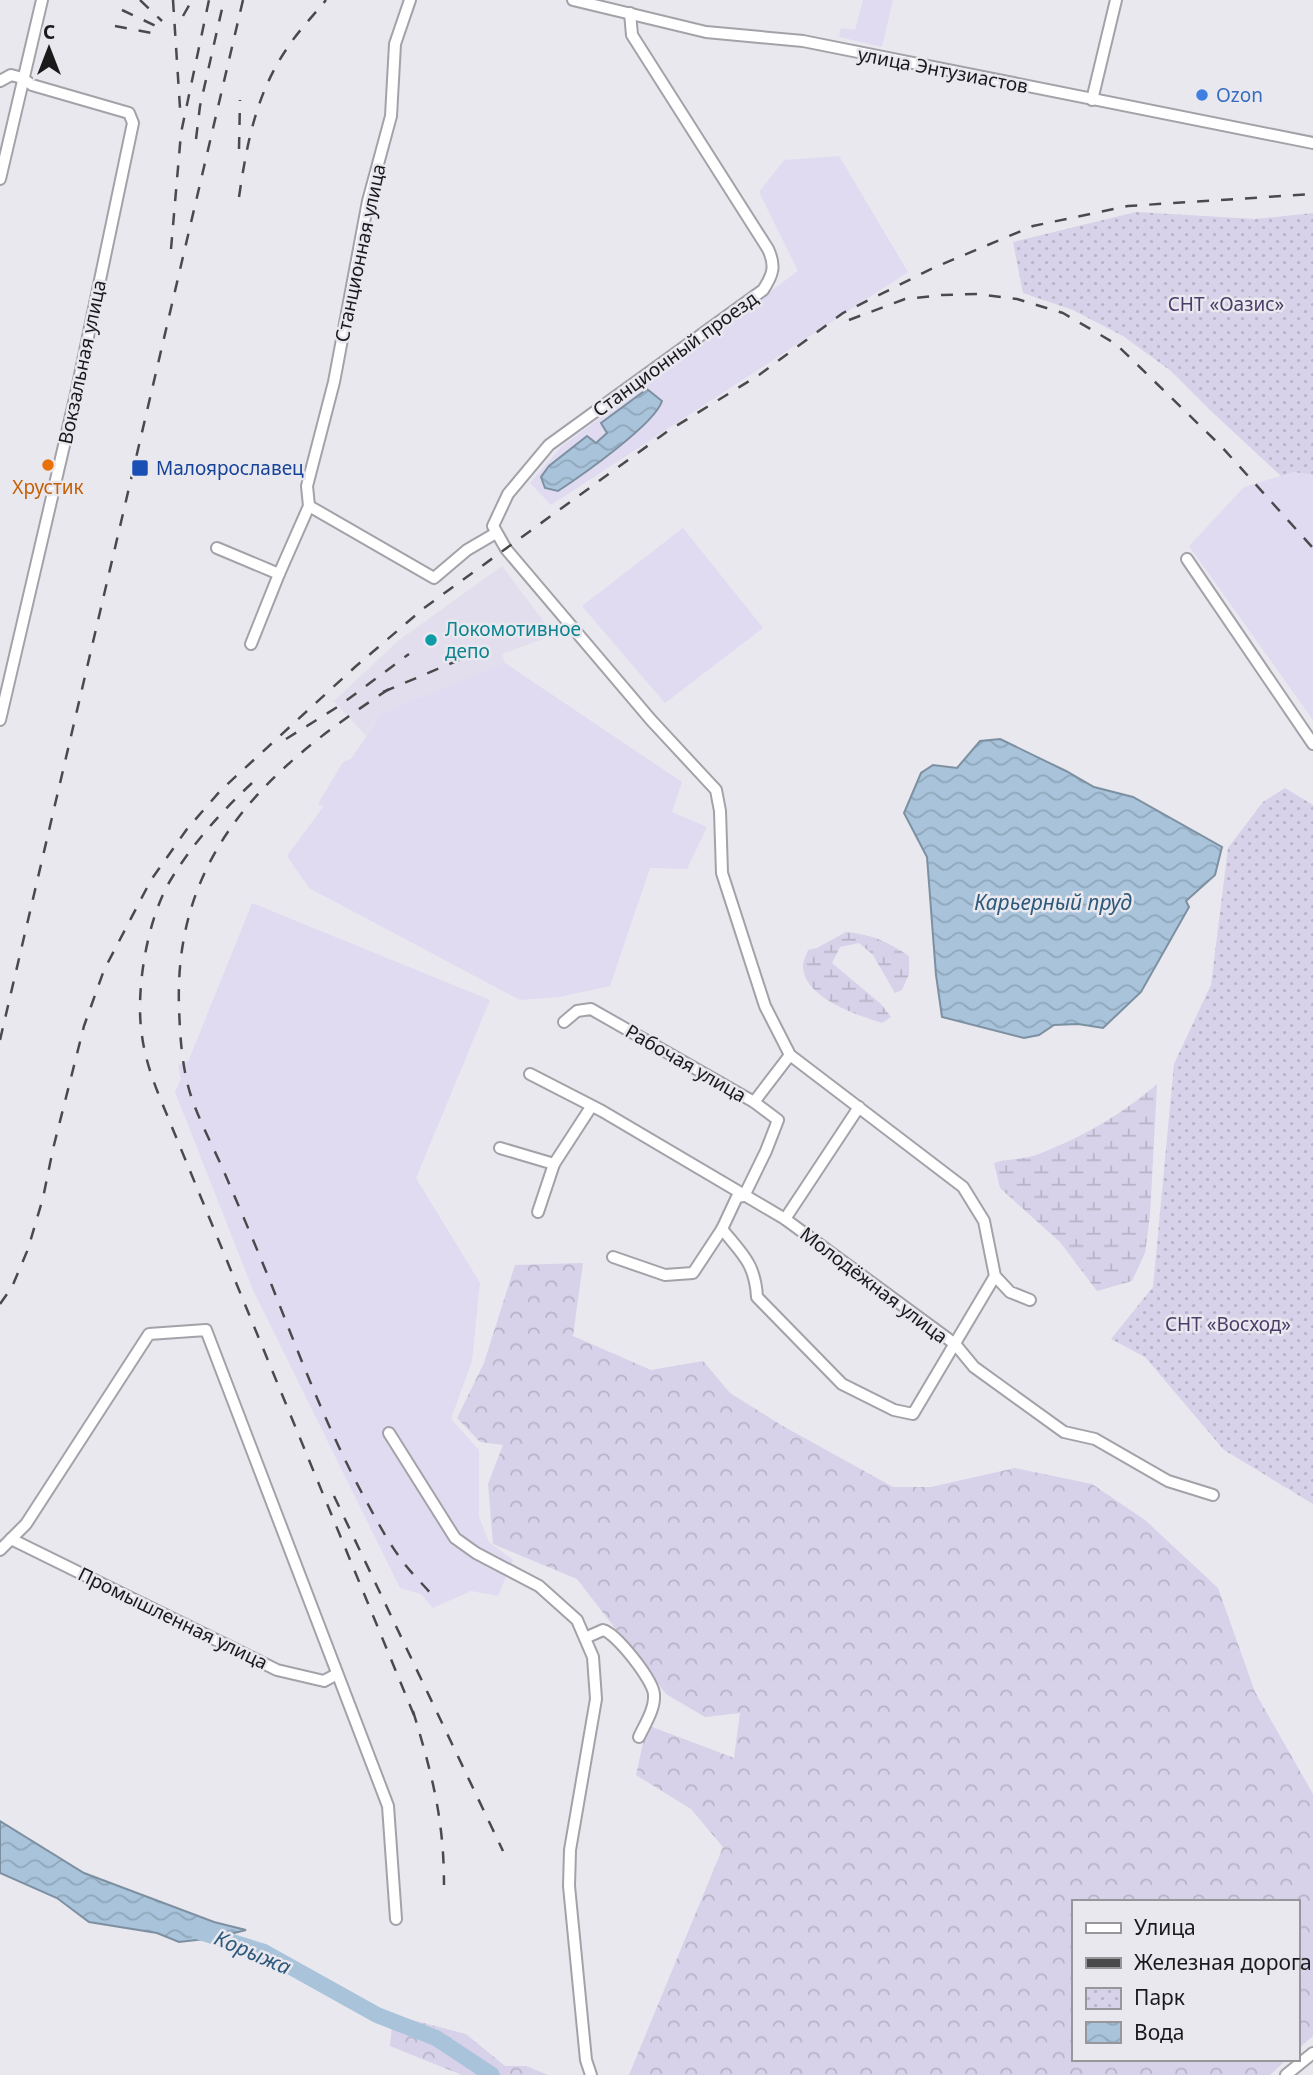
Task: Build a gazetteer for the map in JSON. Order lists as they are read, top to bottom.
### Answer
{
  "streets": {
    "street": [
      "улица Энтузиастов",
      "Станционная улица",
      "Станционный проезд",
      "Вокзальная улица",
      "Рабочая улица",
      "Молодёжная улица",
      "Промышленная улица"
    ]
  },
  "crossings": [
    ["улица Энтузиастов", "Станционный проезд"],
    ["Рабочая улица", "Молодёжная улица"]
  ],
  "water": ["Карьерный пруд", "Корыжа"],
  "parks": ["СНТ «Оазис»", "СНТ «Восход»"],
  "places": {
    "other": ["Ozon", "Хрустик", "Локомотивное депо"],
    "transit": ["Малоярославец"]
  },
  "legend": [
    "Улица",
    "Железная дорога",
    "Парк",
    "Вода"
  ],
  "north": "top"
}
